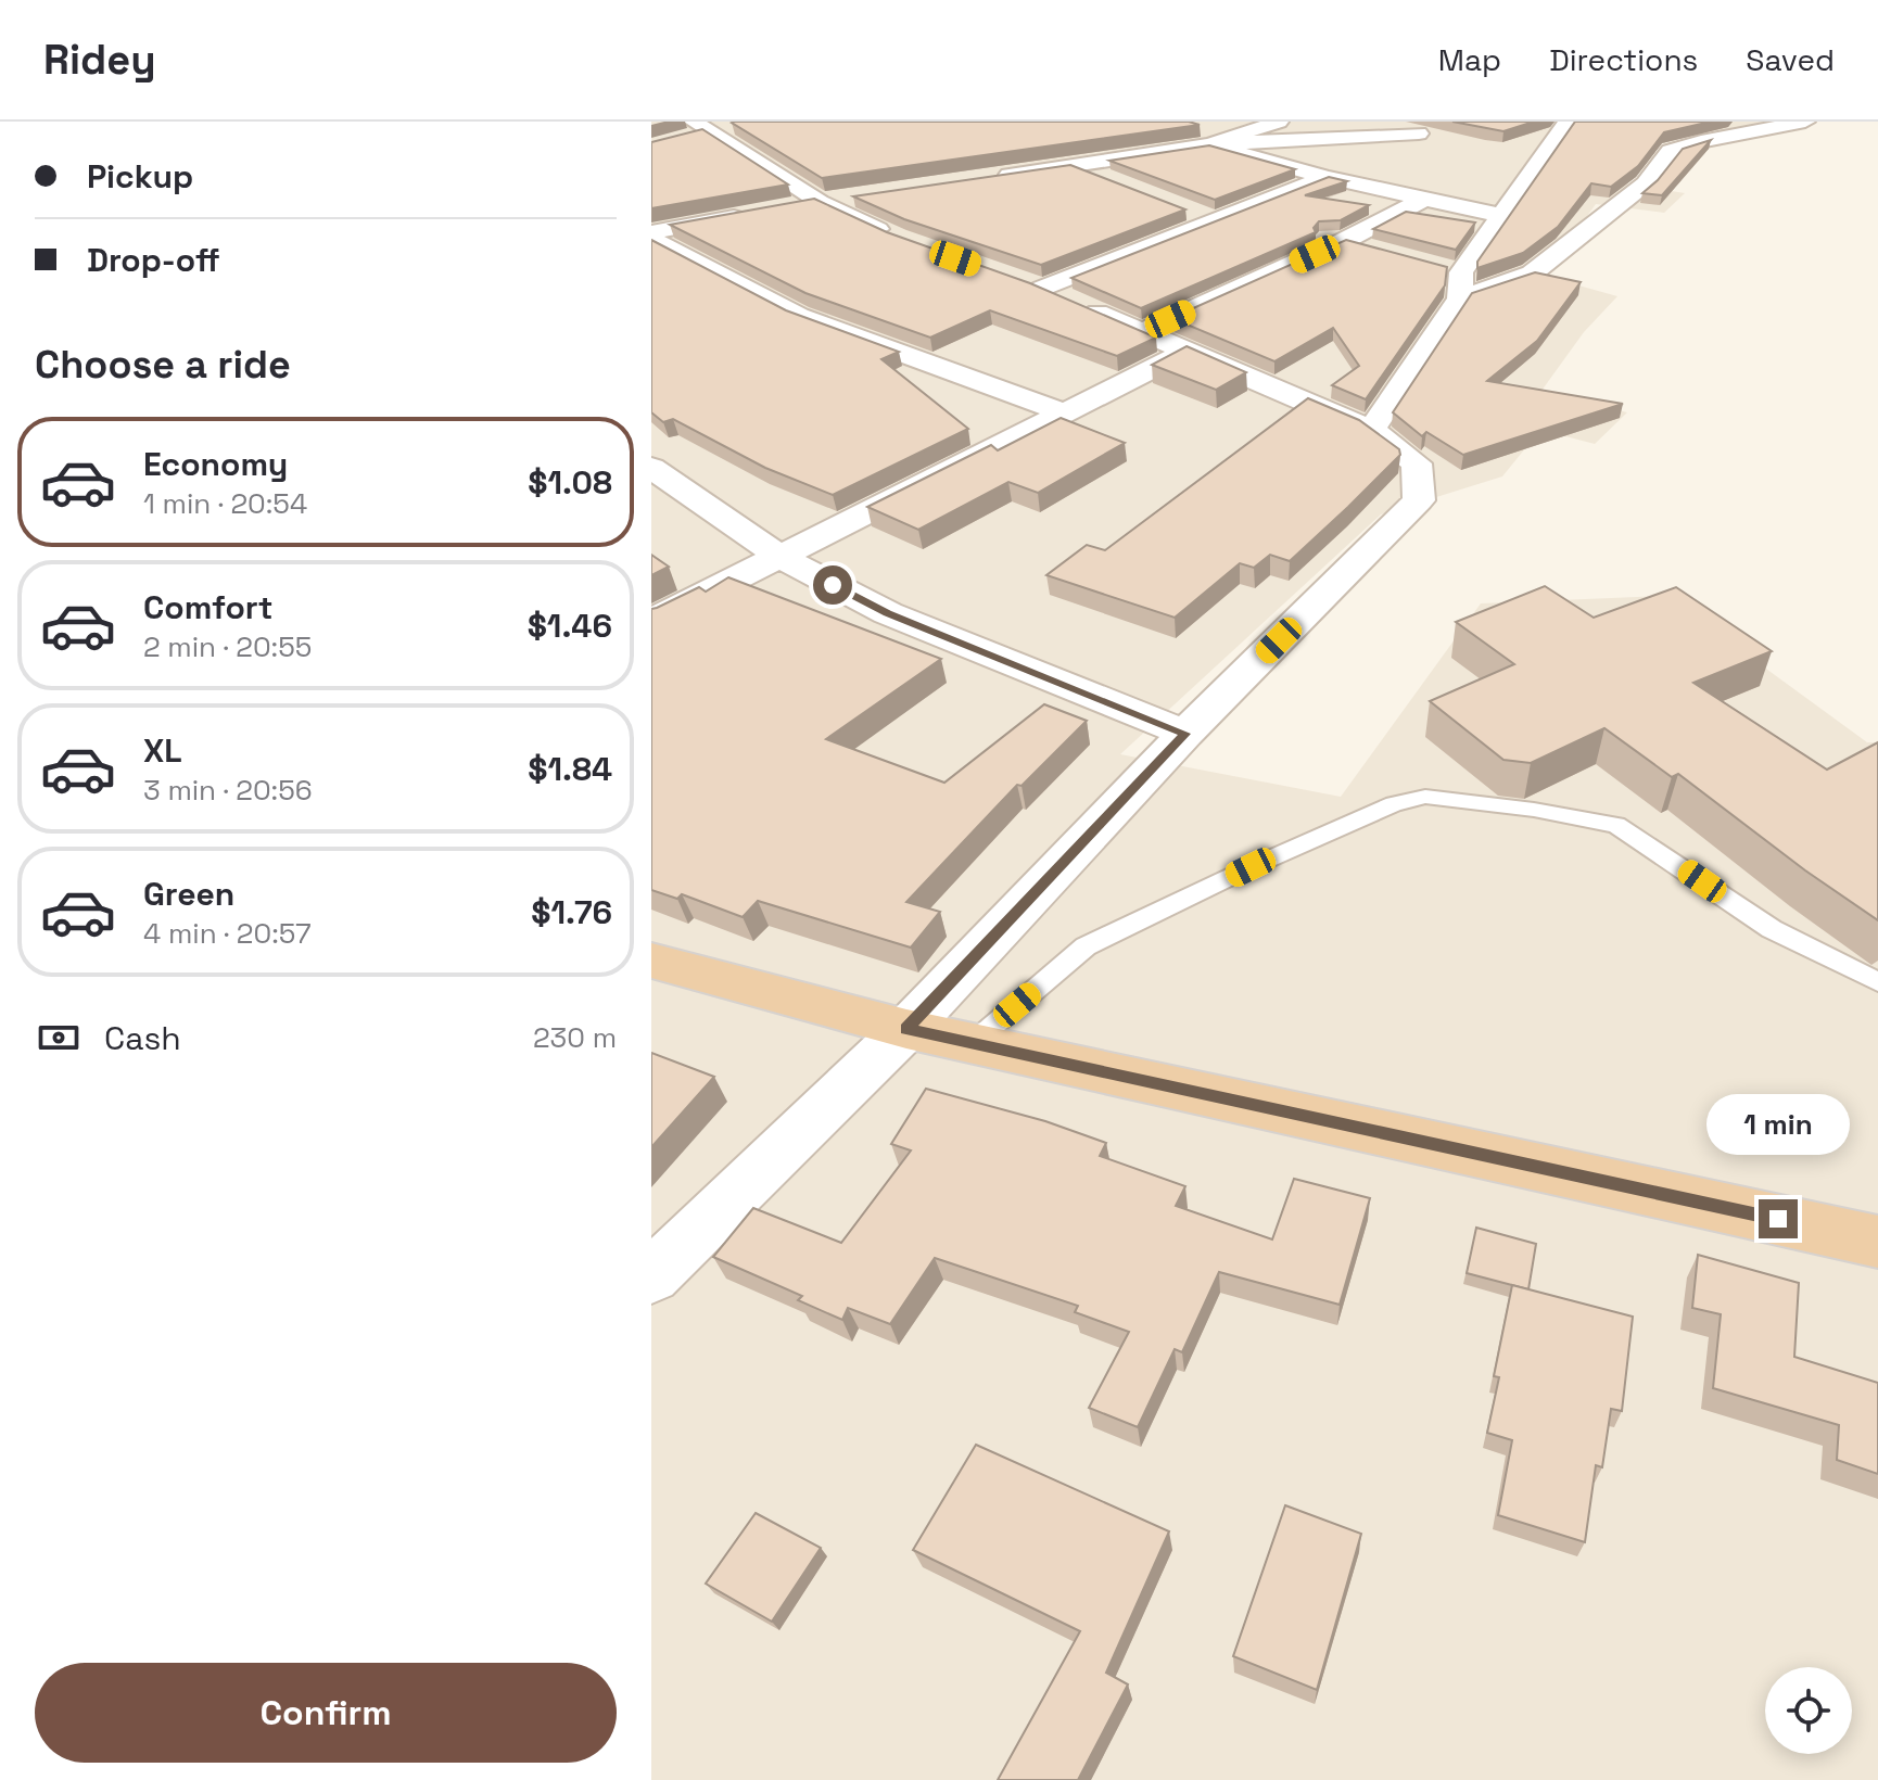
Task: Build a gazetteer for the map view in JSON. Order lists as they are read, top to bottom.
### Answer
{
  "page": {
    "header": "Ridey",
    "nav": ["Map", "Directions", "Saved"],
    "banner": ["Pickup", "Drop-off"],
    "heading": "Choose a ride",
    "list": [
      {
        "name": "Economy",
        "note": "1 min · 20:54",
        "value": "$1.08"
      },
      {
        "name": "Comfort",
        "note": "2 min · 20:55",
        "value": "$1.46"
      },
      {
        "name": "XL",
        "note": "3 min · 20:56",
        "value": "$1.84"
      },
      {
        "name": "Green",
        "note": "4 min · 20:57",
        "value": "$1.76"
      }
    ],
    "pay": ["Cash", "230 m"],
    "bubble": "1 min",
    "buttons": "Confirm"
  }
}
